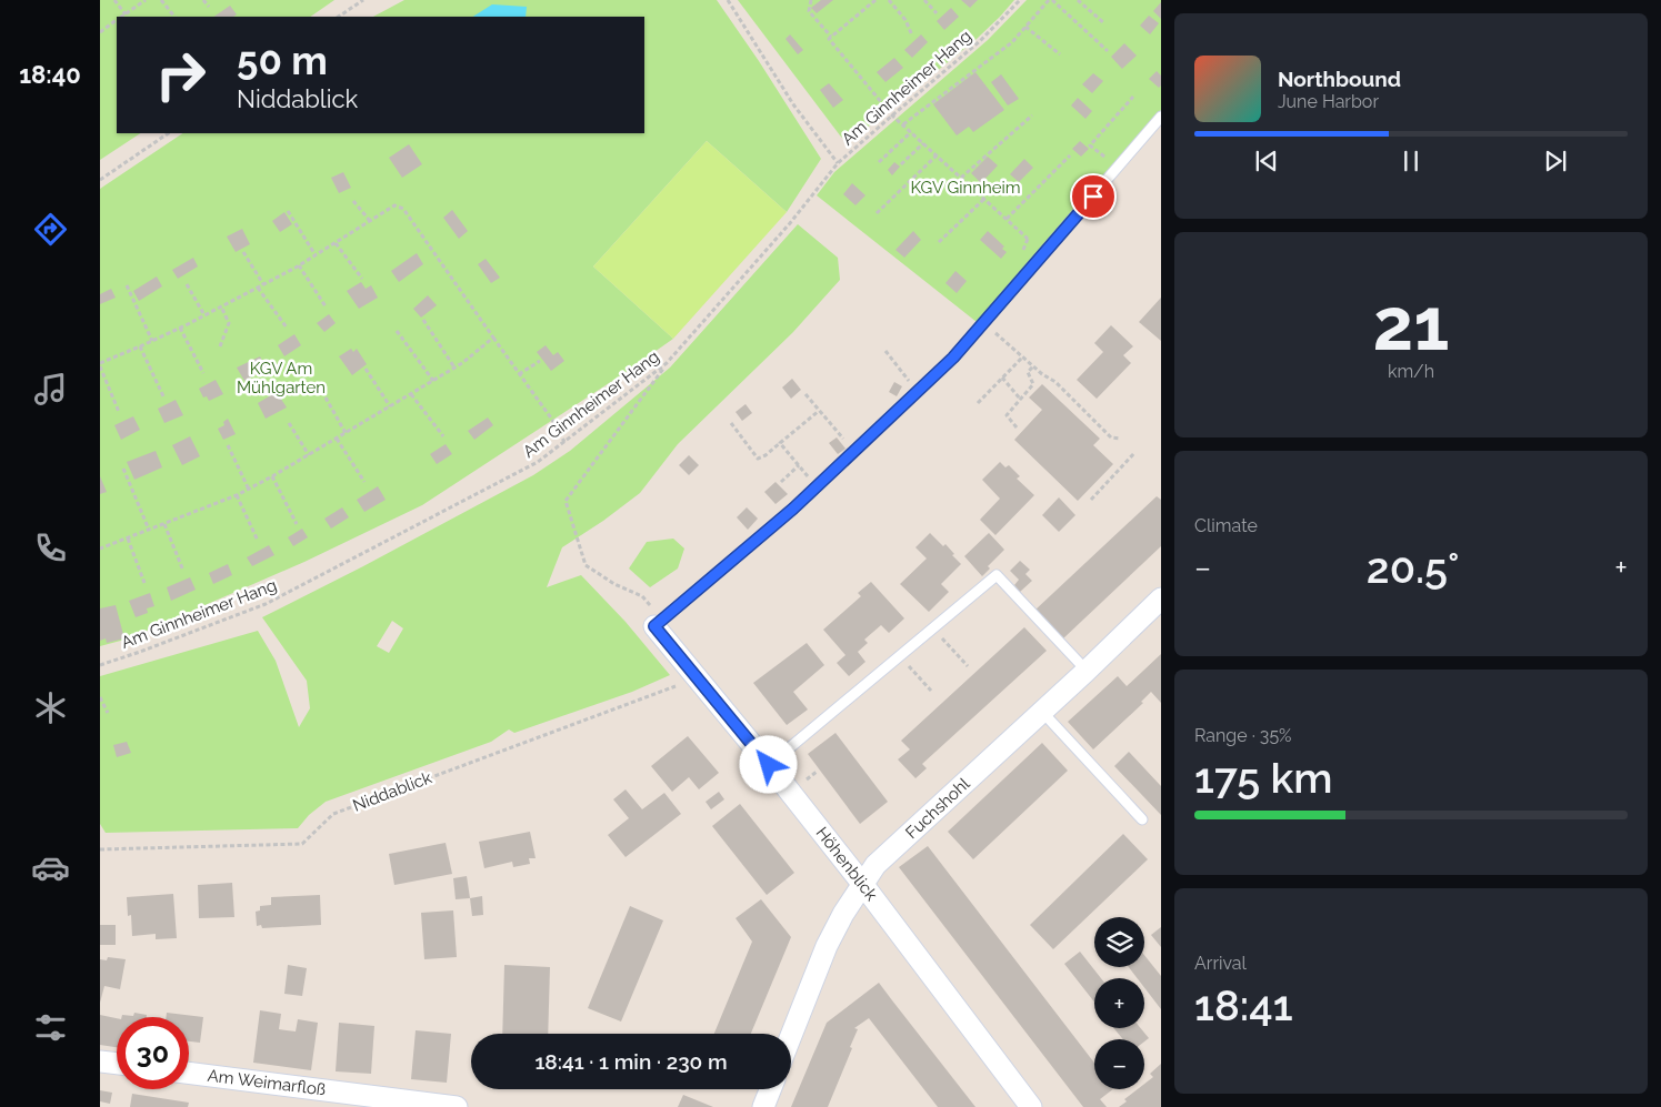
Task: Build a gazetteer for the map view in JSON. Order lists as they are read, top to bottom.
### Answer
{
  "streets": {
    "street": ["Fuchshohl", "Höhenblick", "Am Weimarfloß"],
    "path": ["Am Ginnheimer Hang", "Niddablick"]
  },
  "crossings": [
    ["Fuchshohl", "Höhenblick"]
  ],
  "parks": ["KGV Ginnheim", "KGV Am Mühlgarten"],
  "page": {
    "tabs": "18:40",
    "turn": ["50 m", "Niddablick"],
    "song": ["Northbound", "June Harbor"],
    "tile": [
      ["21", "km/h"],
      "Climate",
      ["Range · 35%", "175 km"],
      ["Arrival", "18:41"]
    ],
    "heat": ["−", "20.5°", "+"],
    "map_buttons": ["+", "−"],
    "limit": "30",
    "trip": "18:41 · 1 min · 230 m"
  }
}
